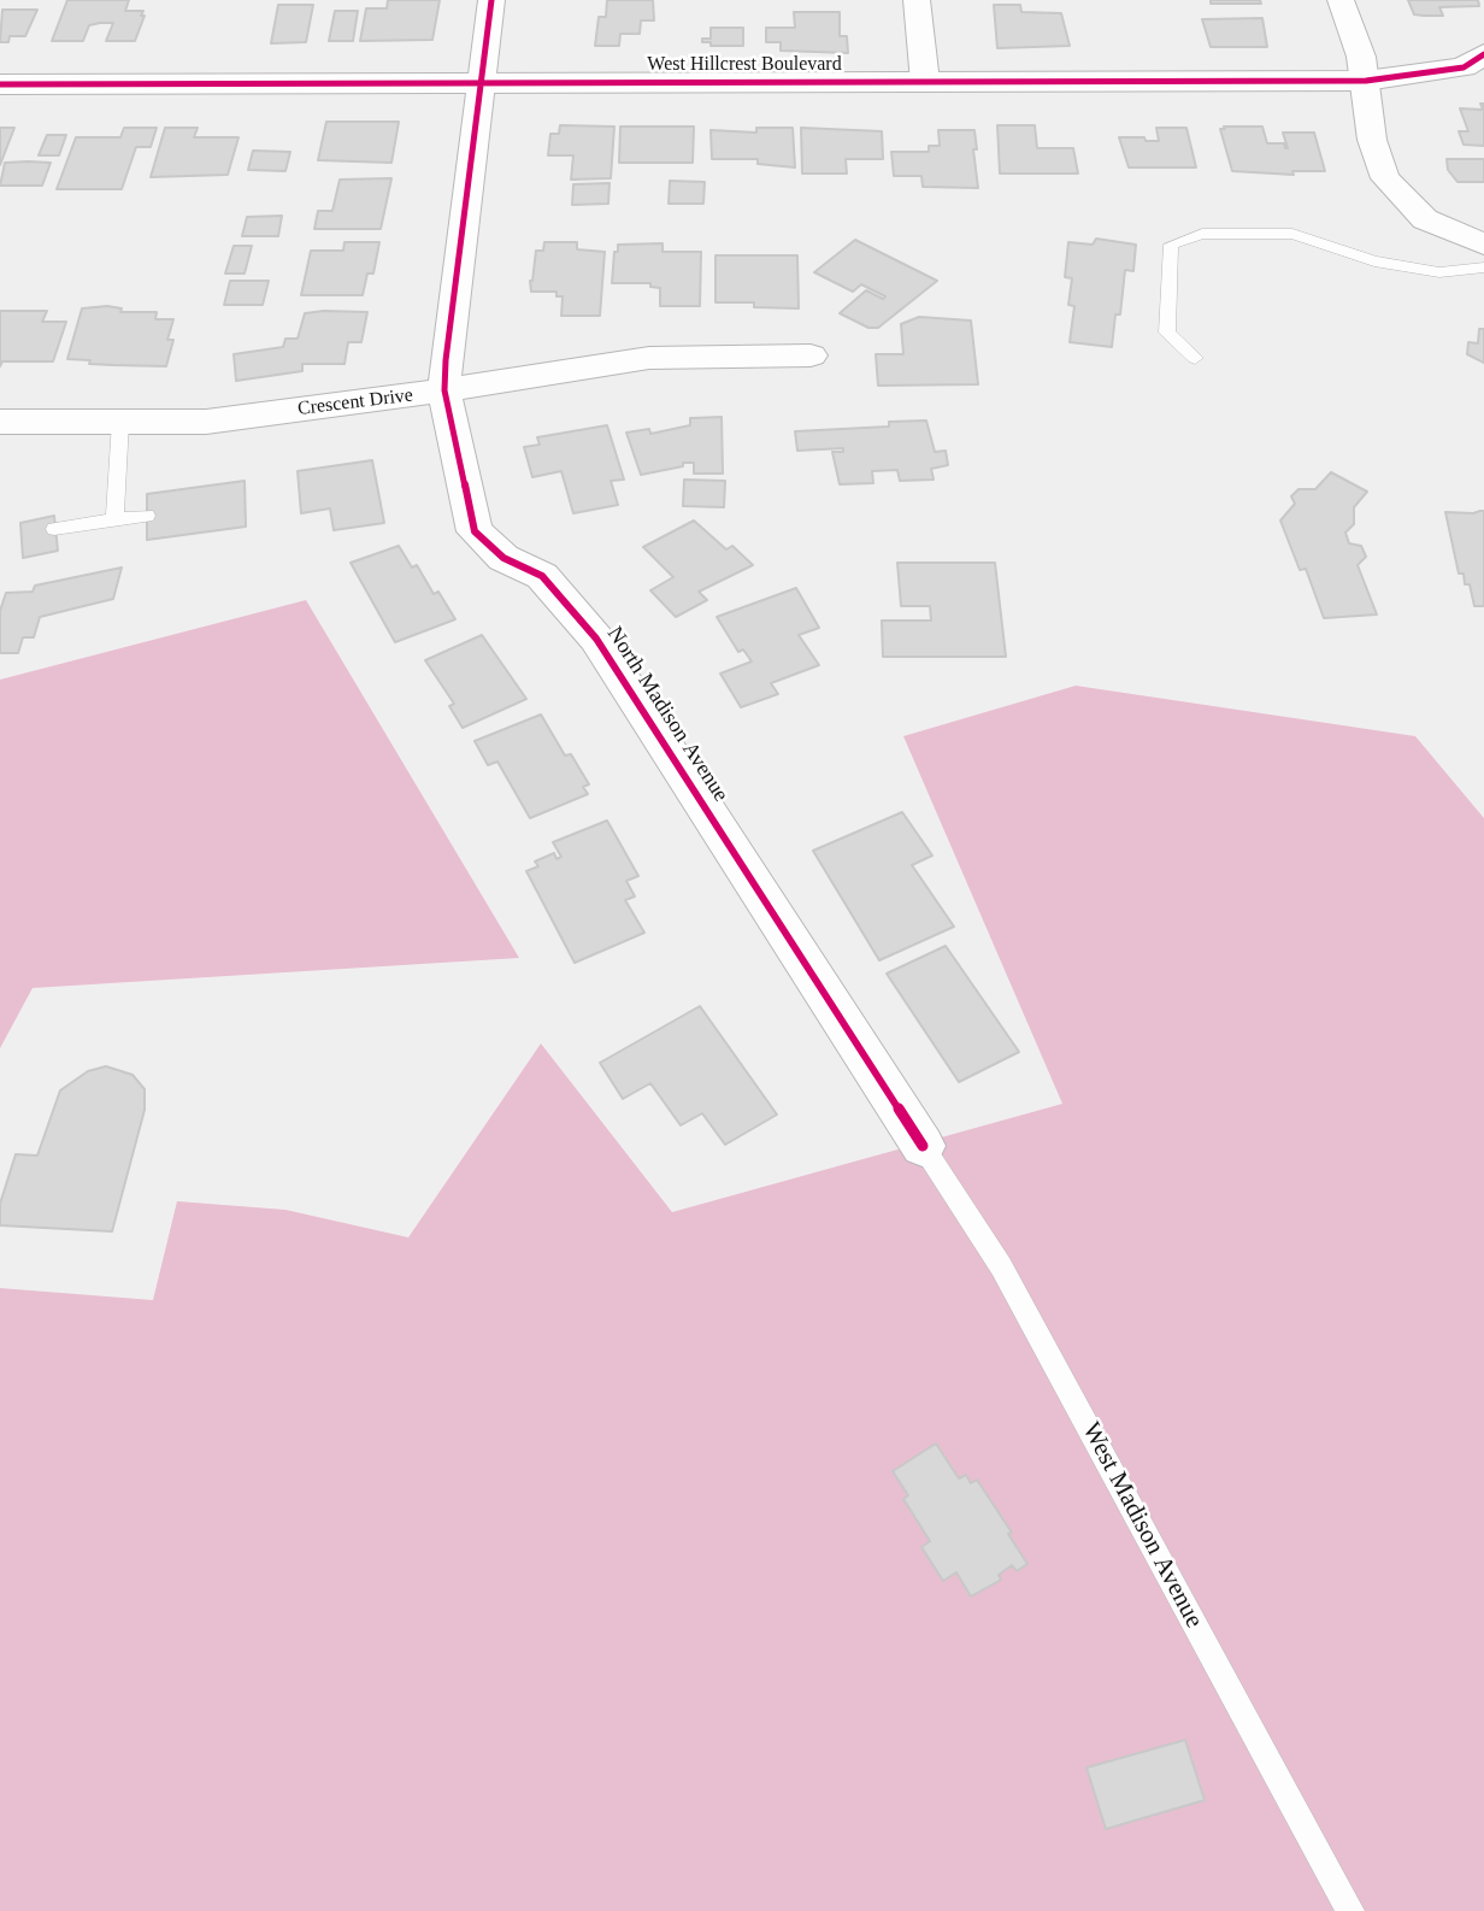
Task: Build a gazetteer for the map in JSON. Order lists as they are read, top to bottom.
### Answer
{
  "streets": {
    "street": ["West Hillcrest Boulevard", "Crescent Drive", "North Madison Avenue"],
    "lane": ["West Madison Avenue"]
  },
  "crossings": [
    ["West Hillcrest Boulevard", "North Madison Avenue"],
    ["Crescent Drive", "North Madison Avenue"],
    ["North Madison Avenue", "West Madison Avenue"]
  ]
}
